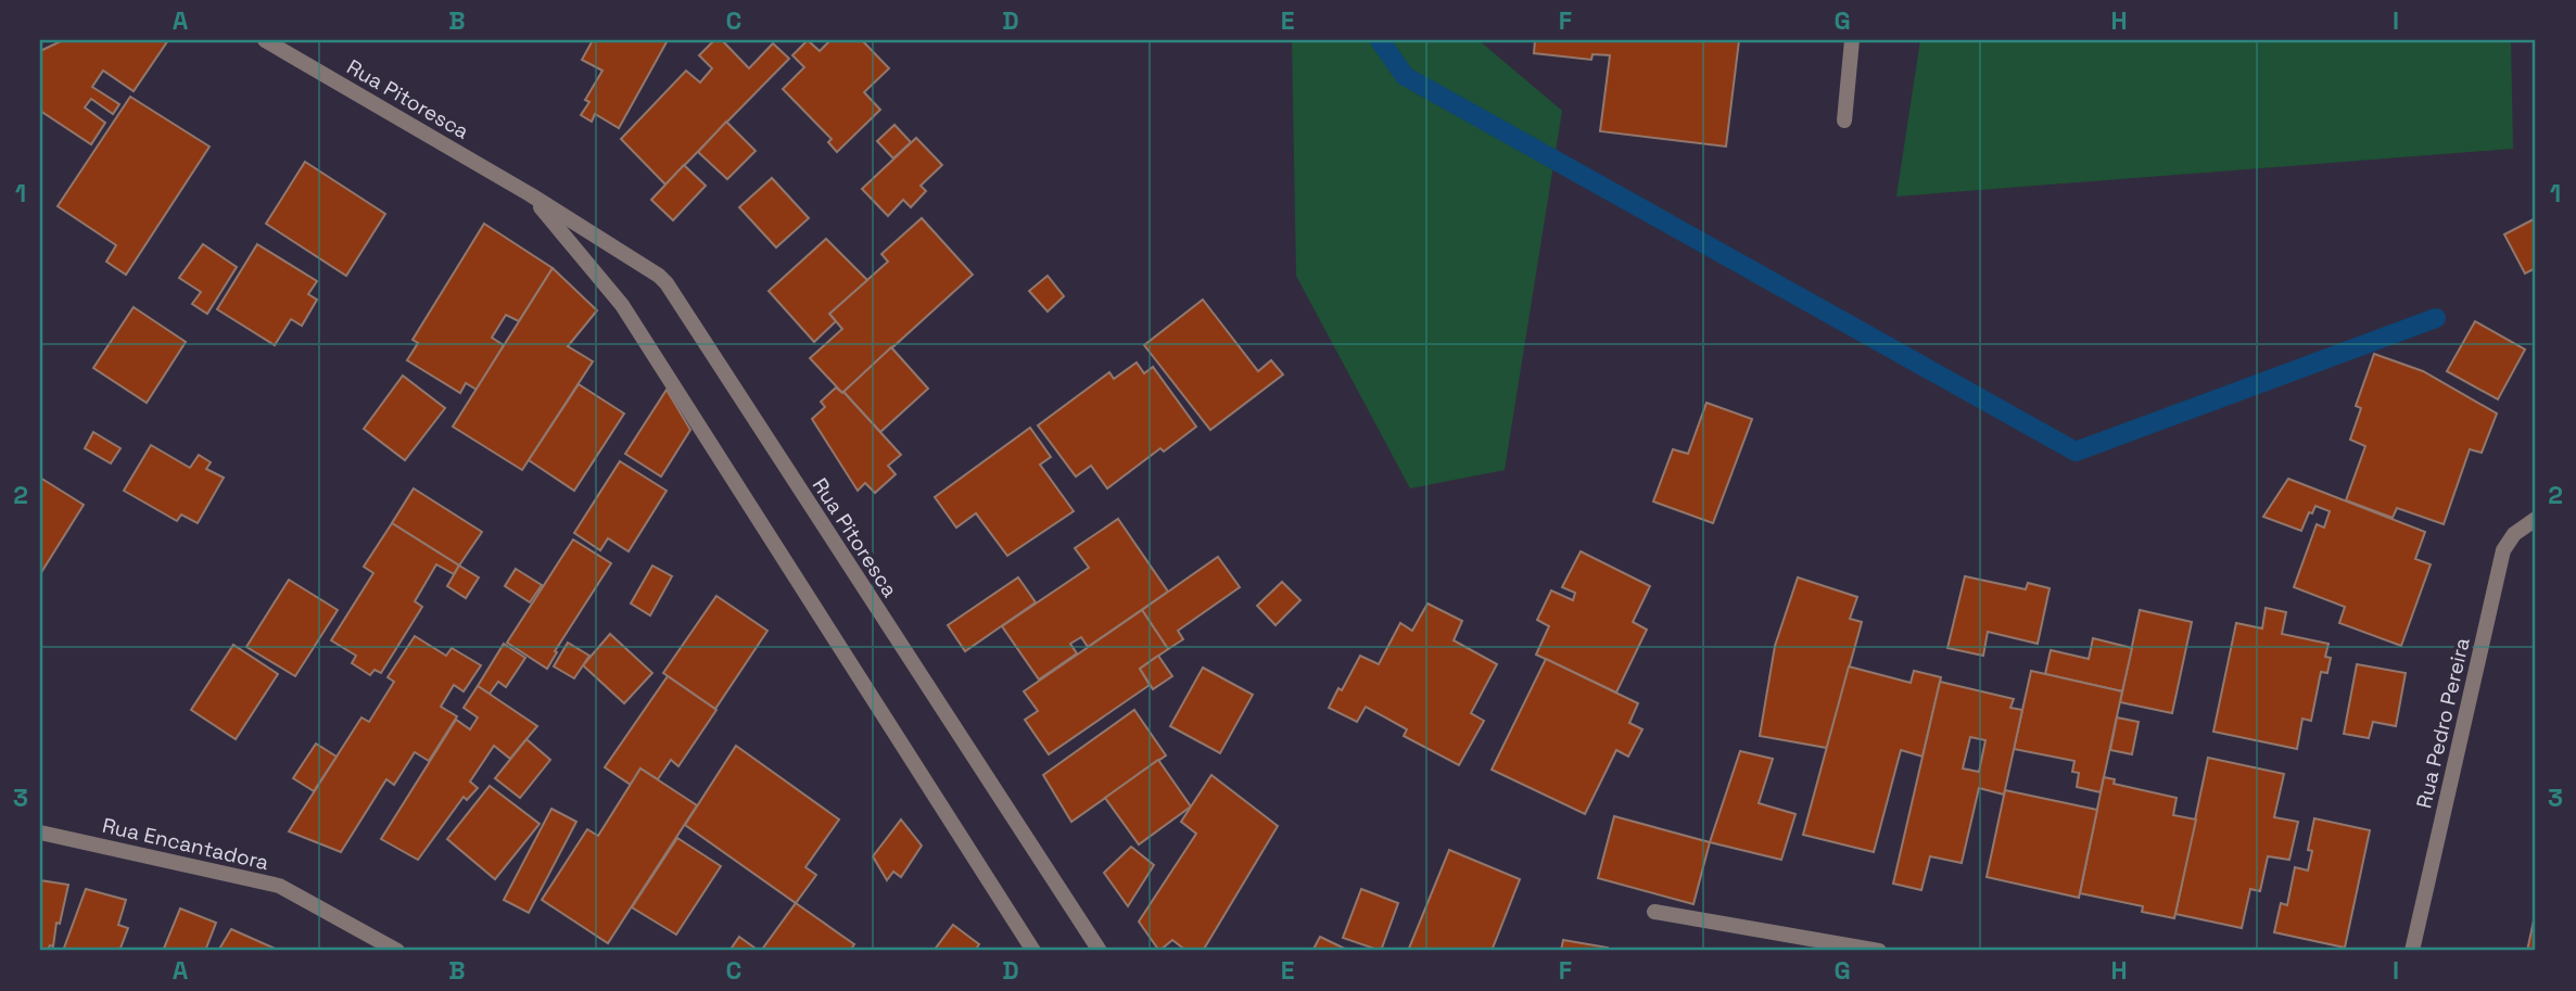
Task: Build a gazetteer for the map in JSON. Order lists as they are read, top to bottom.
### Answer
{
  "streets": {
    "street": ["Rua Pitoresca", "Rua Pedro Pereira", "Rua Encantadora"]
  },
  "grid": {
    "columns": [
      "A",
      "B",
      "C",
      "D",
      "E",
      "F",
      "G",
      "H",
      "I"
    ],
    "rows": ["1", "2", "3"]
  }
}
